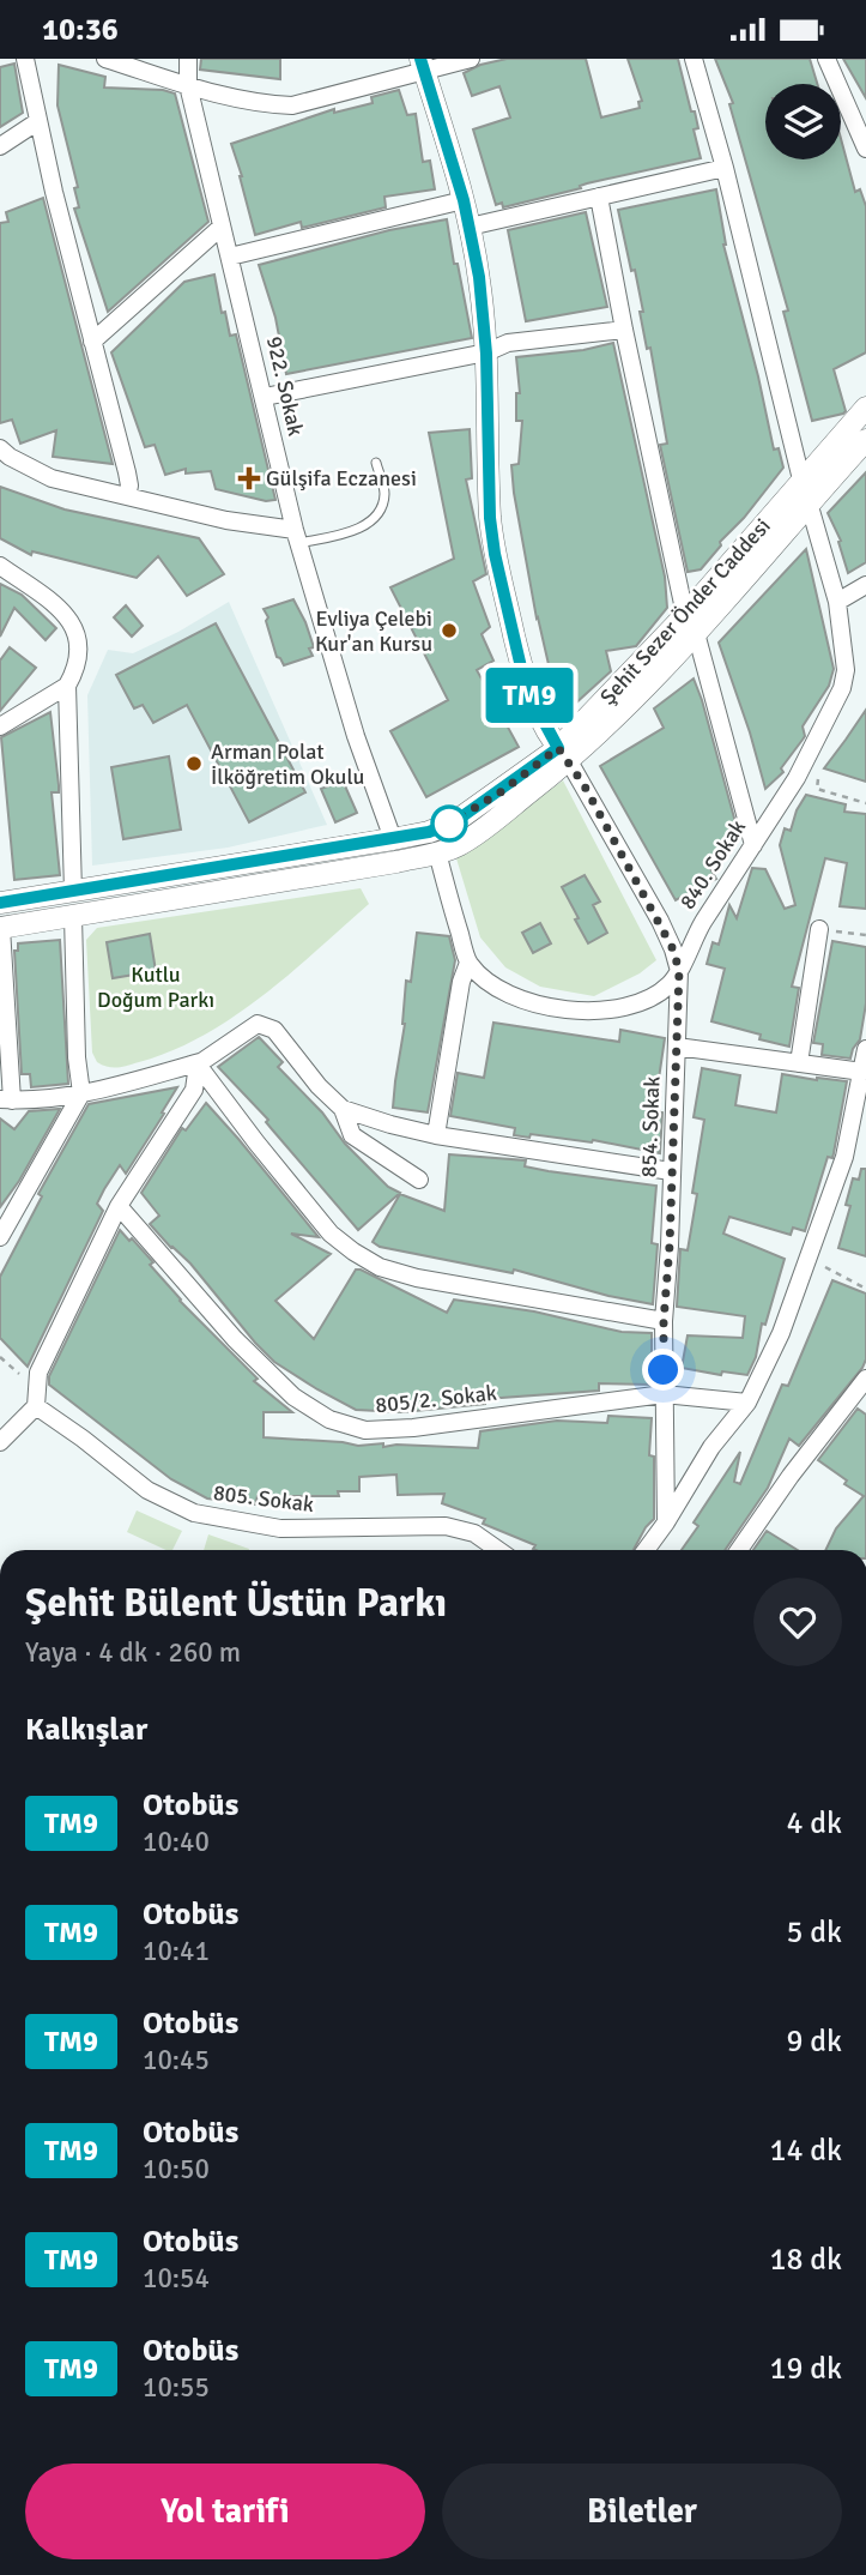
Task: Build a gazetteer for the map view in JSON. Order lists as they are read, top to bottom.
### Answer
{
  "streets": {
    "street": [
      "922. Sokak",
      "Şehit Sezer Önder Caddesi",
      "840. Sokak",
      "854. Sokak",
      "805/2. Sokak",
      "805. Sokak"
    ]
  },
  "crossings": [
    ["922. Sokak", "Şehit Sezer Önder Caddesi"],
    ["Şehit Sezer Önder Caddesi", "840. Sokak"],
    ["Şehit Sezer Önder Caddesi", "854. Sokak"],
    ["840. Sokak", "854. Sokak"],
    ["854. Sokak", "805/2. Sokak"]
  ],
  "parks": ["Kutlu Doğum Parkı"],
  "places": {
    "health": ["Gülşifa Eczanesi"],
    "other": ["Evliya Çelebi Kur'an Kursu", "Arman Polat İlköğretim Okulu"]
  },
  "lines": ["bus line TM9"],
  "page": {
    "status": "10:36",
    "on_map": "TM9",
    "heading": [
      ["Şehit Bülent Üstün Parkı", "Yaya · 4 dk · 260 m"],
      "Kalkışlar"
    ],
    "list": [
      {
        "mark": "TM9",
        "name": "Otobüs",
        "note": "10:40",
        "value": "4 dk"
      },
      {
        "mark": "TM9",
        "name": "Otobüs",
        "note": "10:41",
        "value": "5 dk"
      },
      {
        "mark": "TM9",
        "name": "Otobüs",
        "note": "10:45",
        "value": "9 dk"
      },
      {
        "mark": "TM9",
        "name": "Otobüs",
        "note": "10:50",
        "value": "14 dk"
      },
      {
        "mark": "TM9",
        "name": "Otobüs",
        "note": "10:54",
        "value": "18 dk"
      },
      {
        "mark": "TM9",
        "name": "Otobüs",
        "note": "10:55",
        "value": "19 dk"
      }
    ],
    "buttons": ["Yol tarifi", "Biletler"]
  }
}
